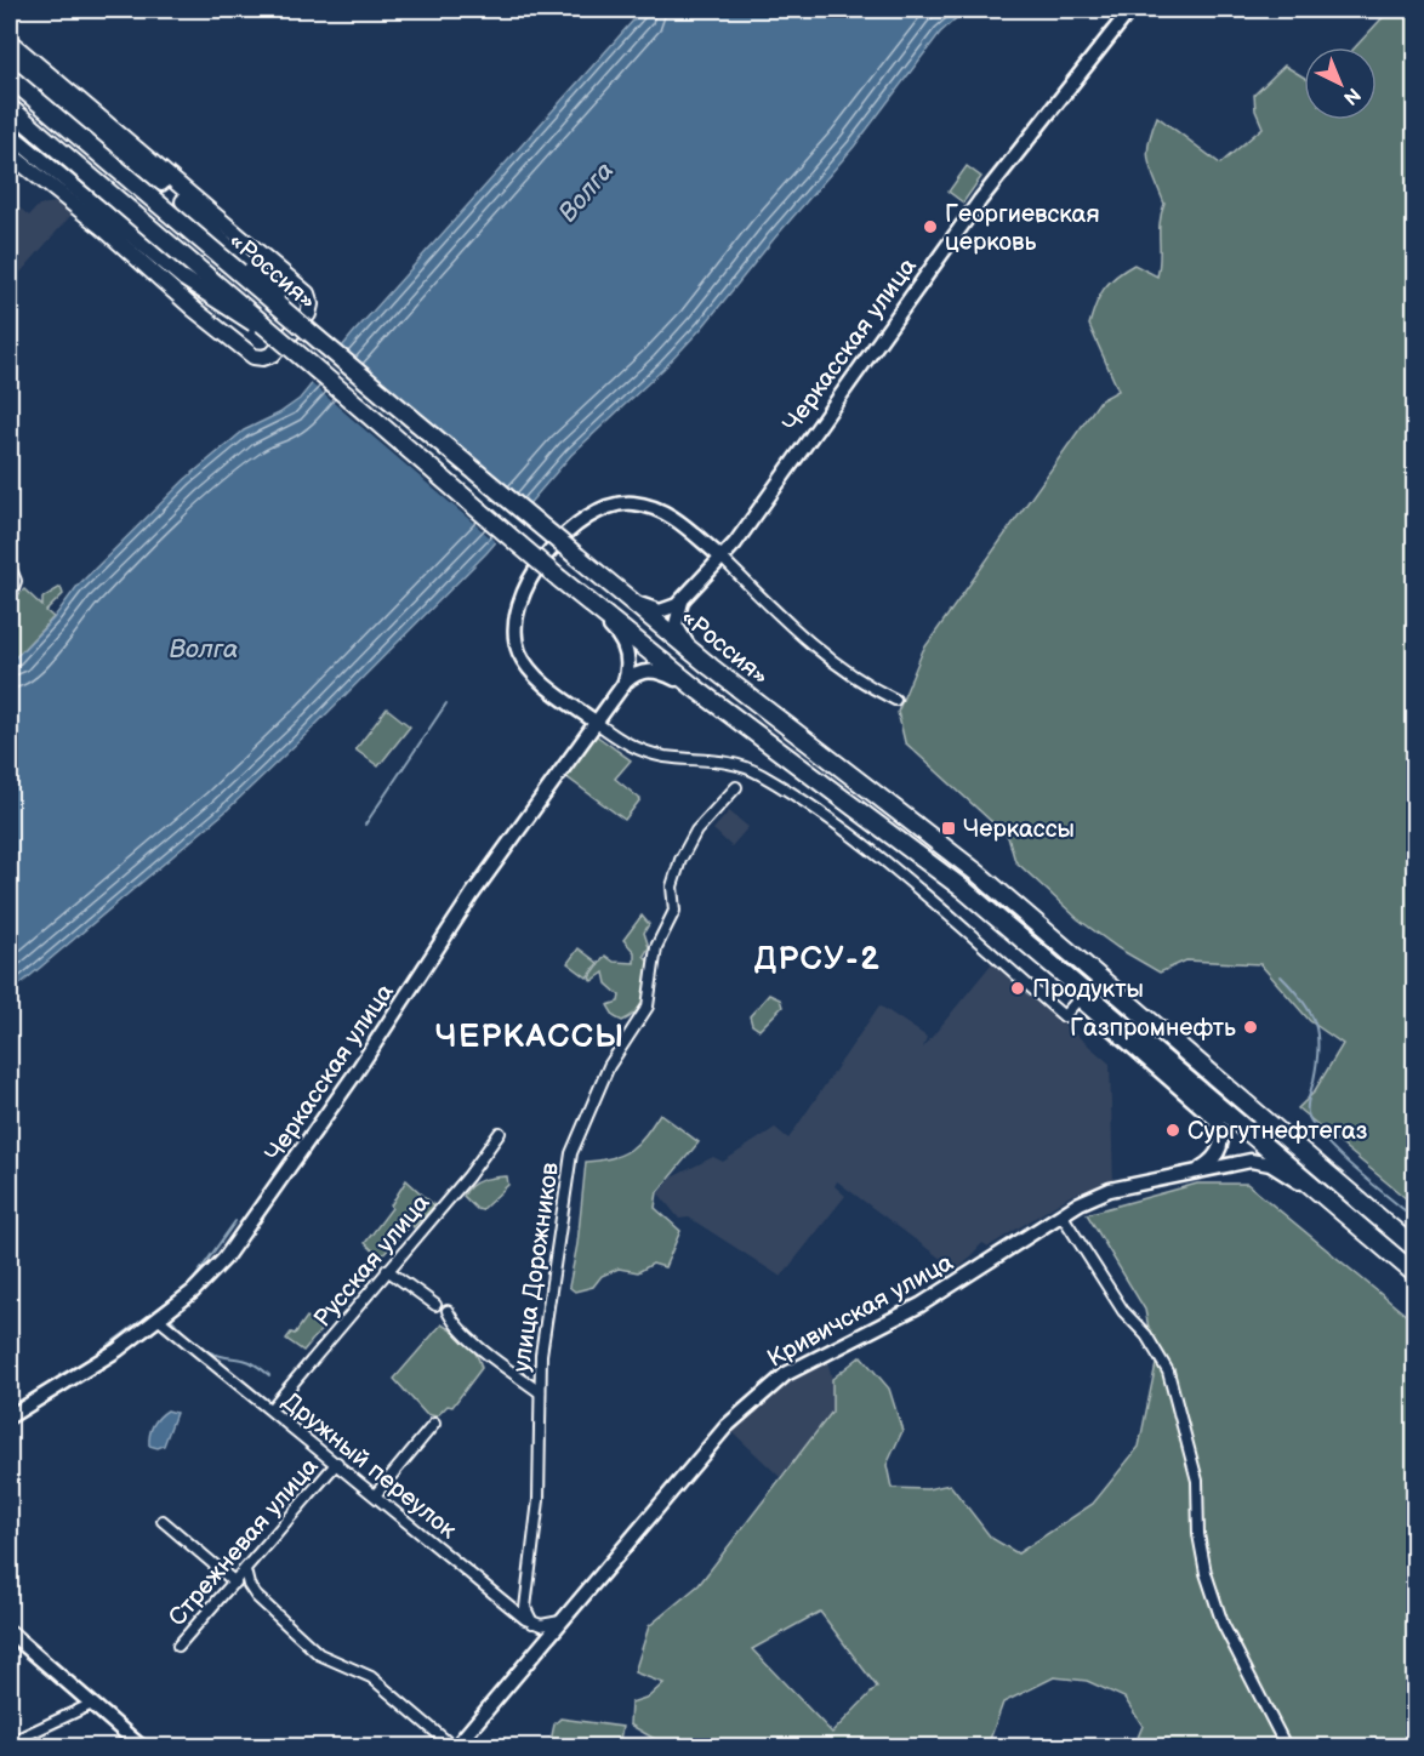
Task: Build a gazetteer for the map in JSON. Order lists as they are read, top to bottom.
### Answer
{
  "streets": {
    "highway": ["«Россия»"],
    "street": [
      "Черкасская улица",
      "Русская улица",
      "улица Дорожников",
      "Кривичская улица",
      "Дружный переулок",
      "Стрежневая улица"
    ]
  },
  "crossings": [
    ["«Россия»", "Черкасская улица"],
    ["Черкасская улица", "Дружный переулок"],
    ["Русская улица", "Дружный переулок"],
    ["улица Дорожников", "Дружный переулок"],
    ["Дружный переулок", "Стрежневая улица"]
  ],
  "districts": ["ДРСУ-2", "ЧЕРКАССЫ"],
  "water": ["Волга"],
  "places": {
    "other": [
      "Георгиевская церковь",
      "Продукты",
      "Газпромнефть",
      "Сургутнефтегаз"
    ],
    "transit": ["Черкассы"]
  },
  "north": "bottom right"
}
